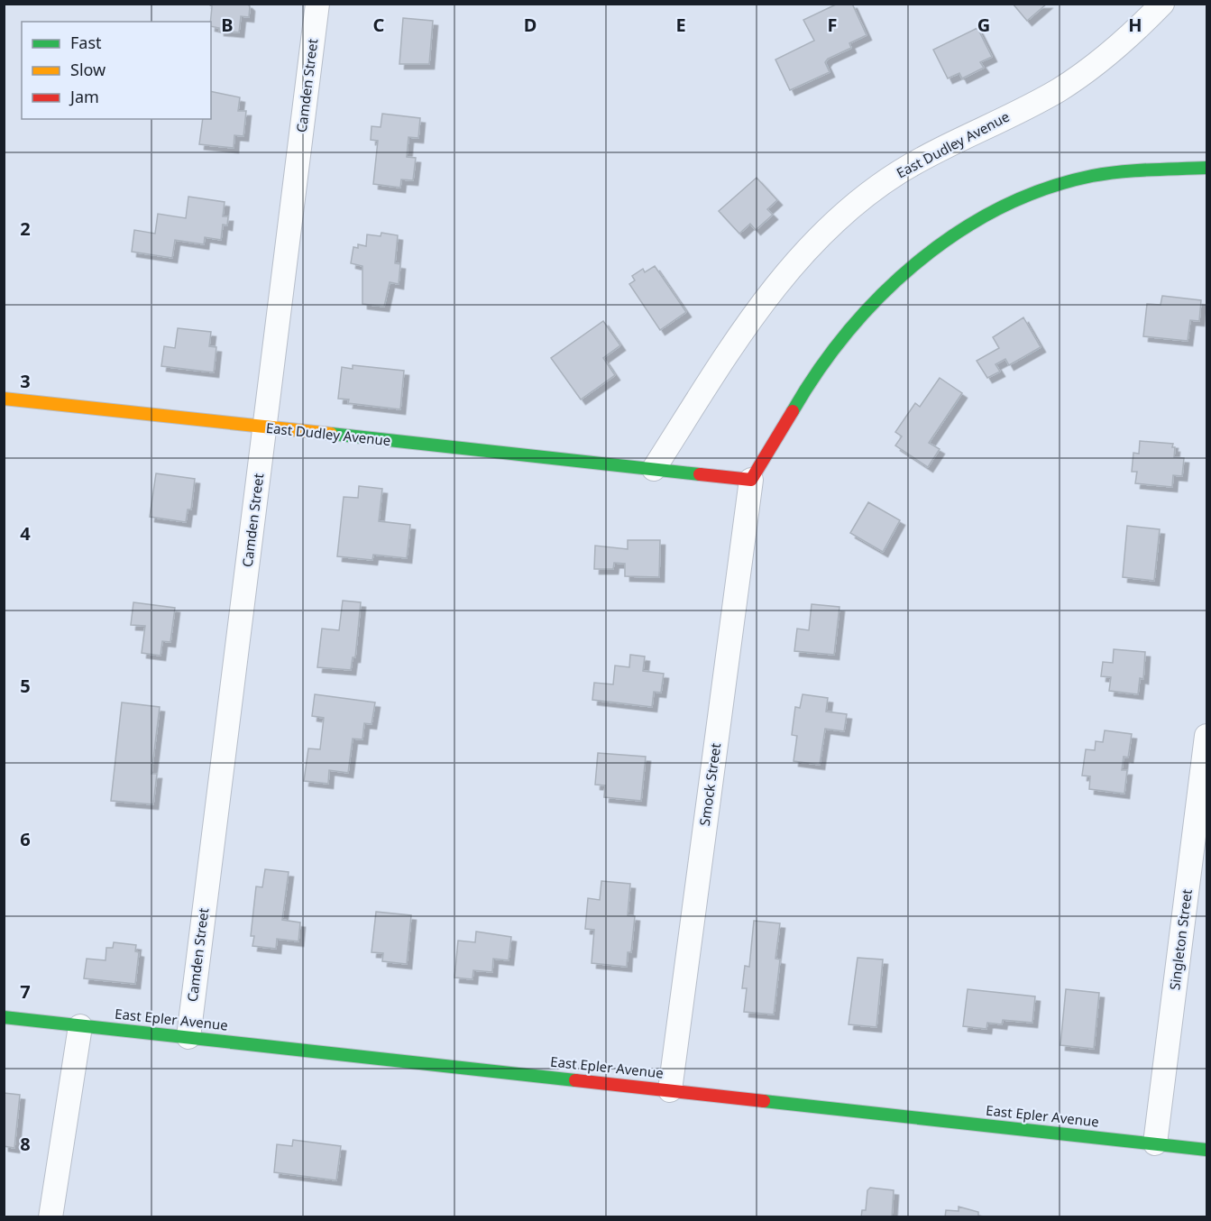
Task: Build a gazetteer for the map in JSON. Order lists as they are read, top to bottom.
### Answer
{
  "streets": {
    "street": [
      "Camden Street",
      "East Dudley Avenue",
      "Smock Street",
      "Singleton Street",
      "East Epler Avenue"
    ]
  },
  "crossings": [
    ["Camden Street", "East Dudley Avenue"],
    ["Camden Street", "East Epler Avenue"],
    ["East Dudley Avenue", "Smock Street"],
    ["Smock Street", "East Epler Avenue"],
    ["Singleton Street", "East Epler Avenue"]
  ],
  "legend": ["Fast", "Slow", "Jam"],
  "grid": {
    "columns": [
      "B",
      "C",
      "D",
      "E",
      "F",
      "G",
      "H"
    ],
    "rows": [
      "2",
      "3",
      "4",
      "5",
      "6",
      "7",
      "8"
    ]
  }
}
